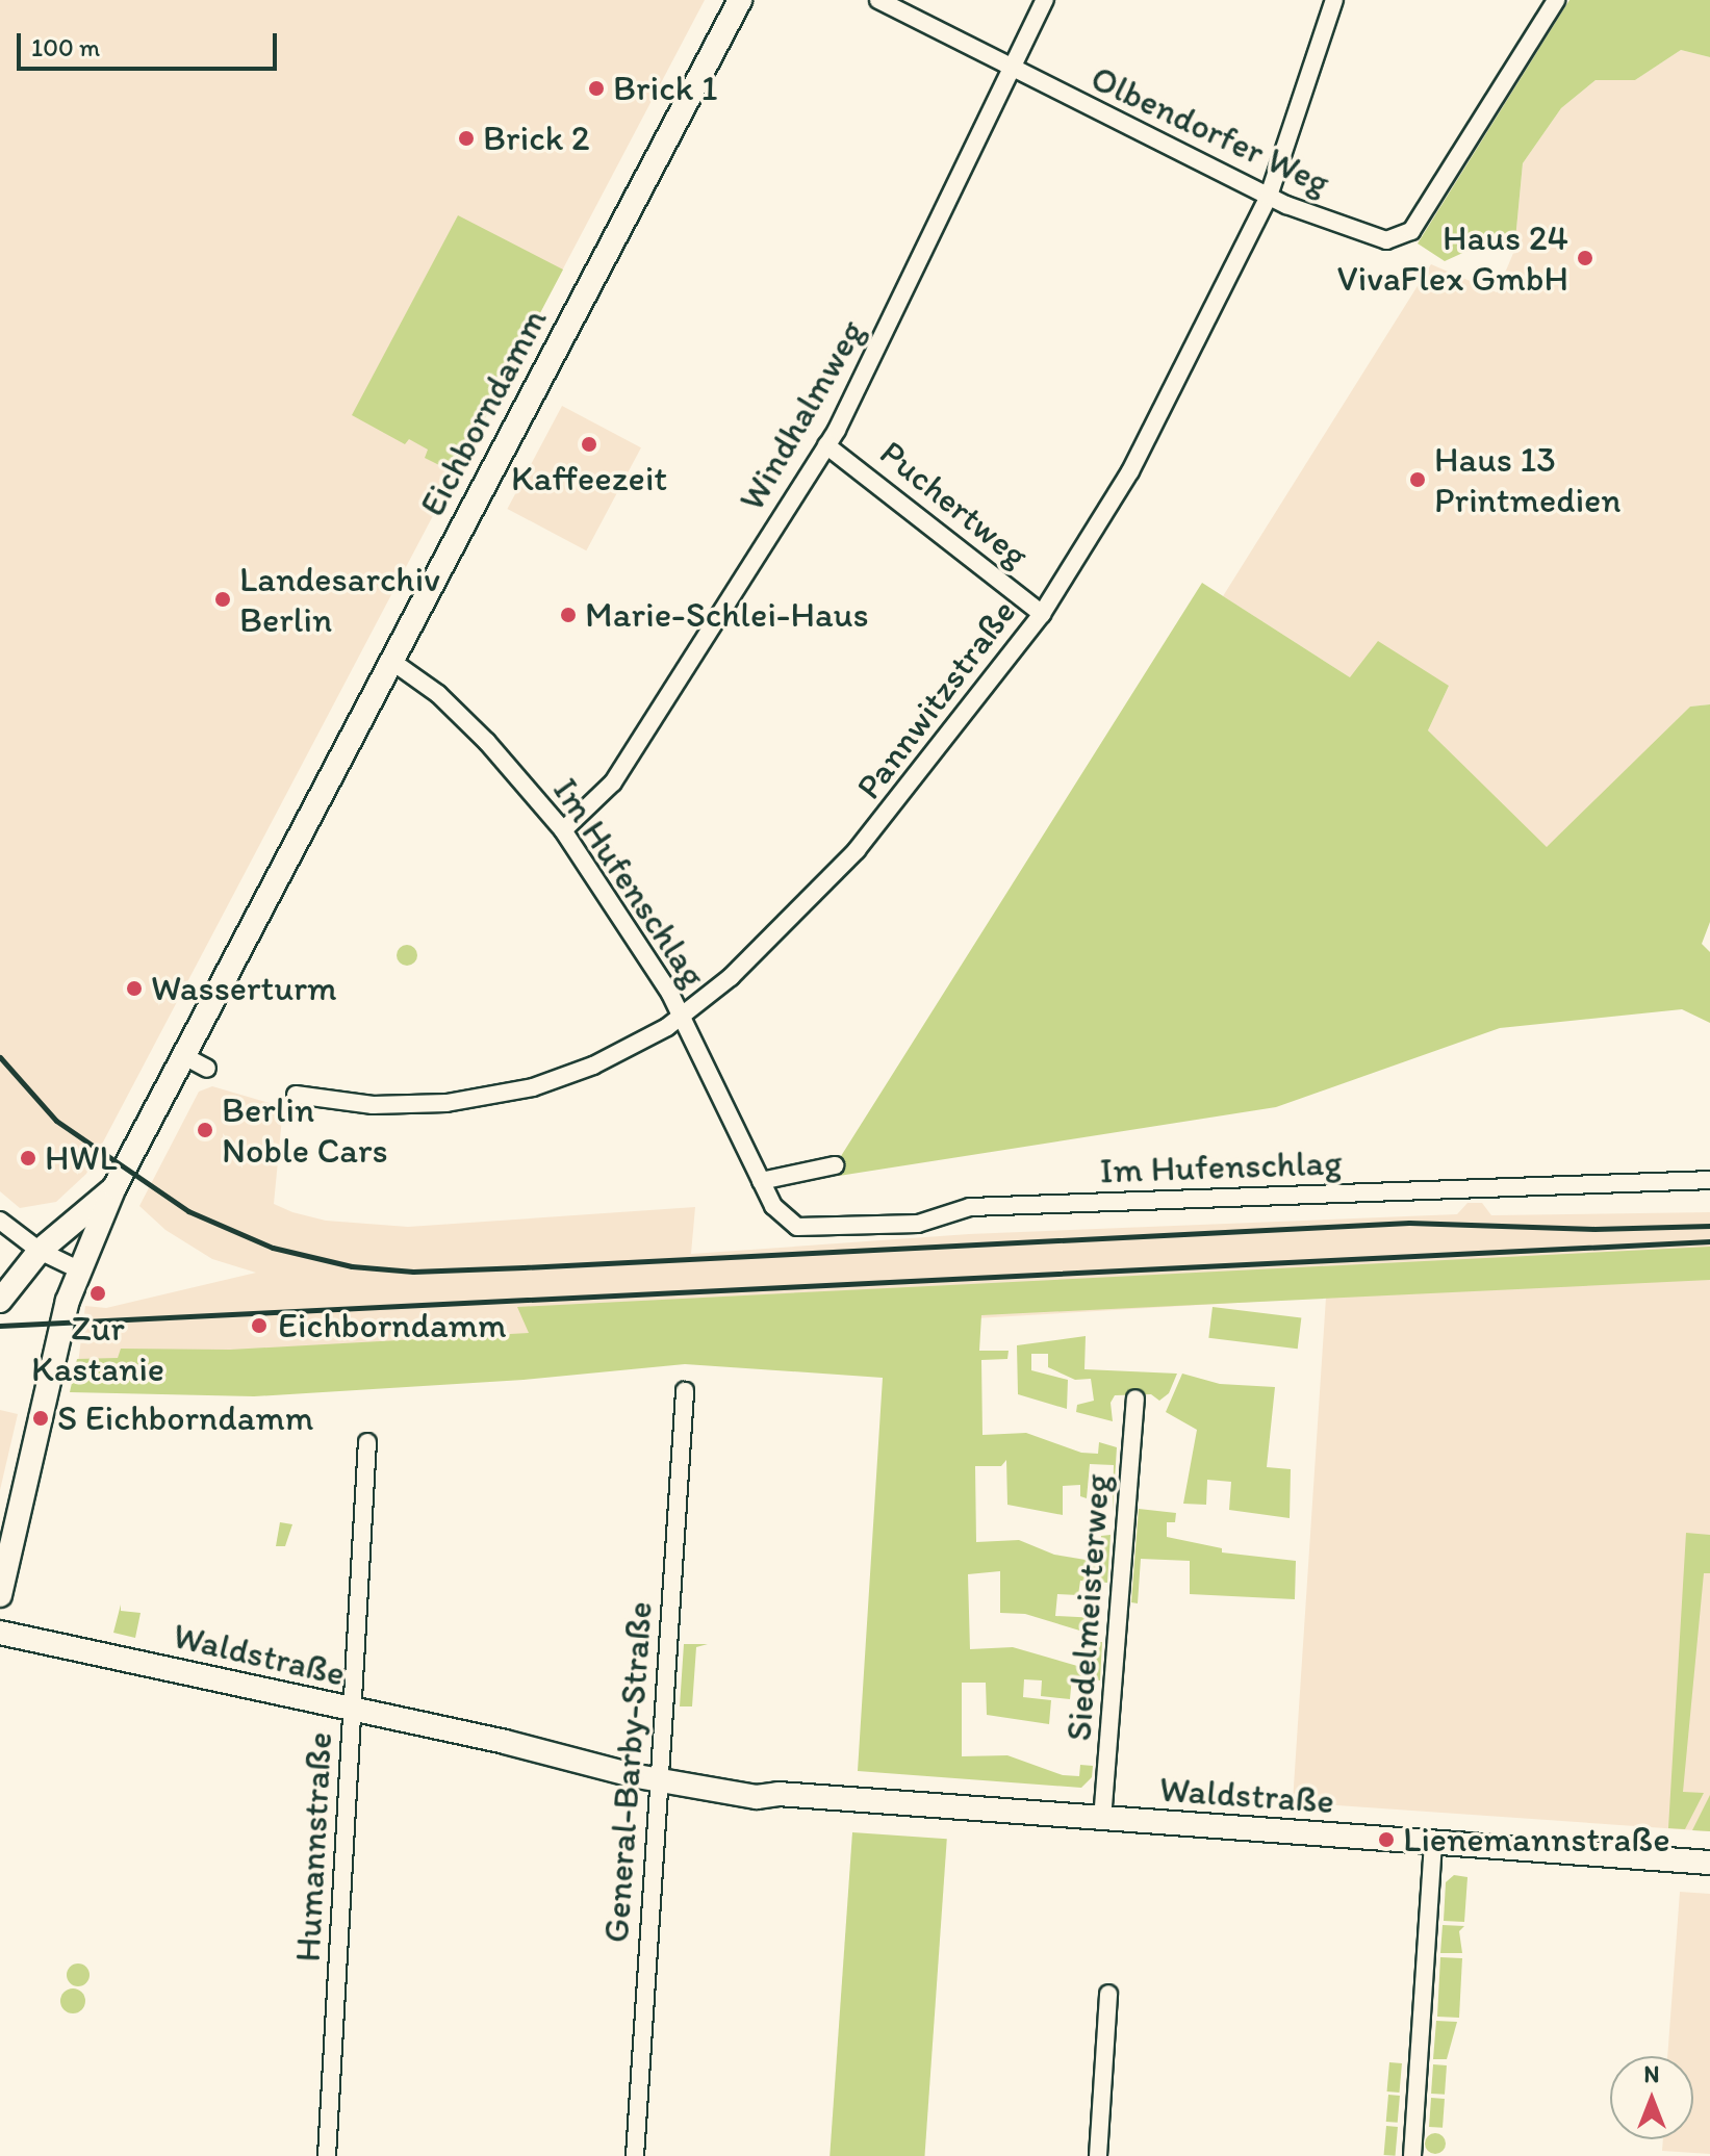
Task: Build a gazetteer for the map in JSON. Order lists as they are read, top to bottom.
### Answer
{
  "streets": {
    "main road": ["Eichborndamm", "Waldstraße"],
    "street": [
      "Olbendorfer Weg",
      "Windhalmweg",
      "Puchertweg",
      "Pannwitzstraße",
      "Im Hufenschlag",
      "Siedelmeisterweg",
      "General-Barby-Straße",
      "Humannstraße"
    ]
  },
  "crossings": [
    ["Olbendorfer Weg", "Windhalmweg"],
    ["Olbendorfer Weg", "Pannwitzstraße"],
    ["Eichborndamm", "Im Hufenschlag"],
    ["Windhalmweg", "Puchertweg"],
    ["Windhalmweg", "Im Hufenschlag"],
    ["Puchertweg", "Pannwitzstraße"],
    ["Pannwitzstraße", "Im Hufenschlag"],
    ["Siedelmeisterweg", "Waldstraße"],
    ["Waldstraße", "General-Barby-Straße"],
    ["Waldstraße", "Humannstraße"]
  ],
  "places": [
    "Brick 1",
    "Brick 2",
    "Haus 24 VivaFlex GmbH",
    "Kaffeezeit",
    "Haus 13 Printmedien",
    "Landesarchiv Berlin",
    "Marie-Schlei-Haus",
    "Wasserturm",
    "Berlin Noble Cars",
    "HWL",
    "Zur Kastanie",
    "Eichborndamm",
    "S Eichborndamm",
    "Lienemannstraße"
  ],
  "scale_bar": "100 m",
  "north": "top"
}
